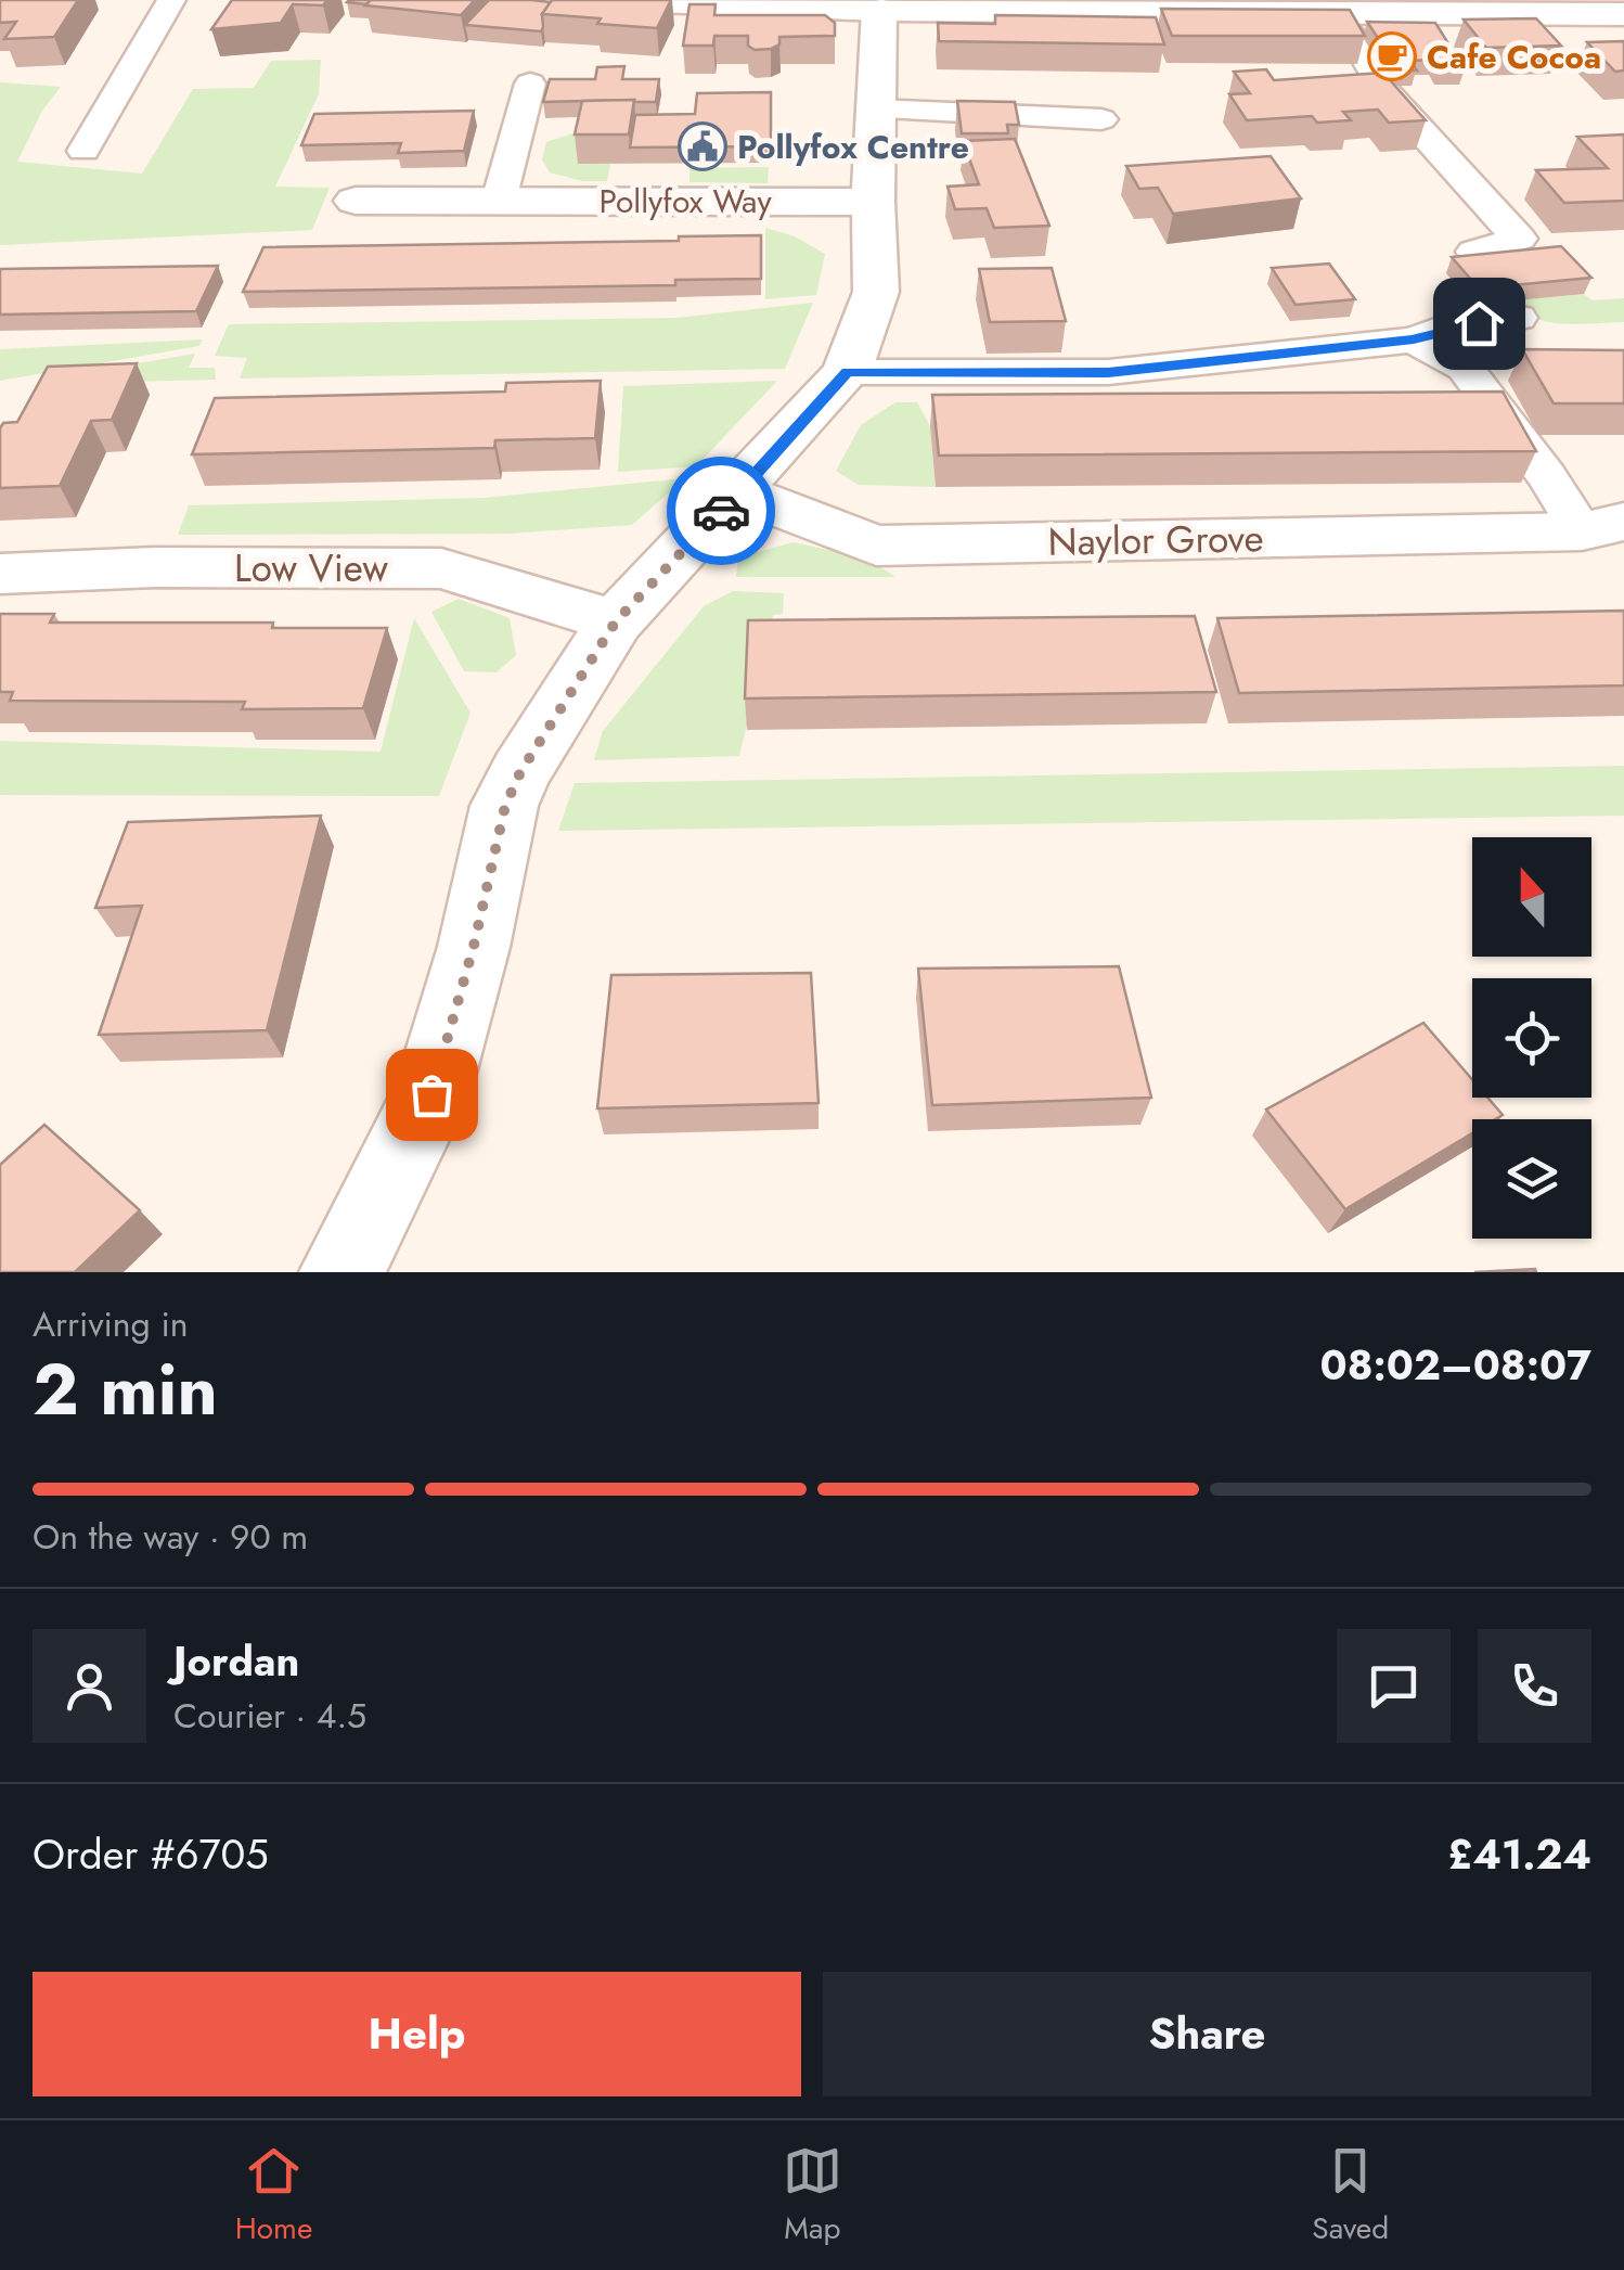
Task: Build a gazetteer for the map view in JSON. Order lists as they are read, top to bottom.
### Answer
{
  "streets": {
    "street": ["Pollyfox Way", "Naylor Grove", "Low View"]
  },
  "places": {
    "cafe": ["Cafe Cocoa"],
    "public building": ["Pollyfox Centre"]
  },
  "north": "top",
  "page": {
    "heading": ["2 min", "Arriving in", "08:02–08:07"],
    "panel": [
      "Jordan",
      "Courier · 4.5",
      "Order #6705",
      "£41.24"
    ],
    "bar": "On the way · 90 m",
    "buttons": ["Help", "Share"],
    "tabs": ["Home", "Map", "Saved"]
  }
}
